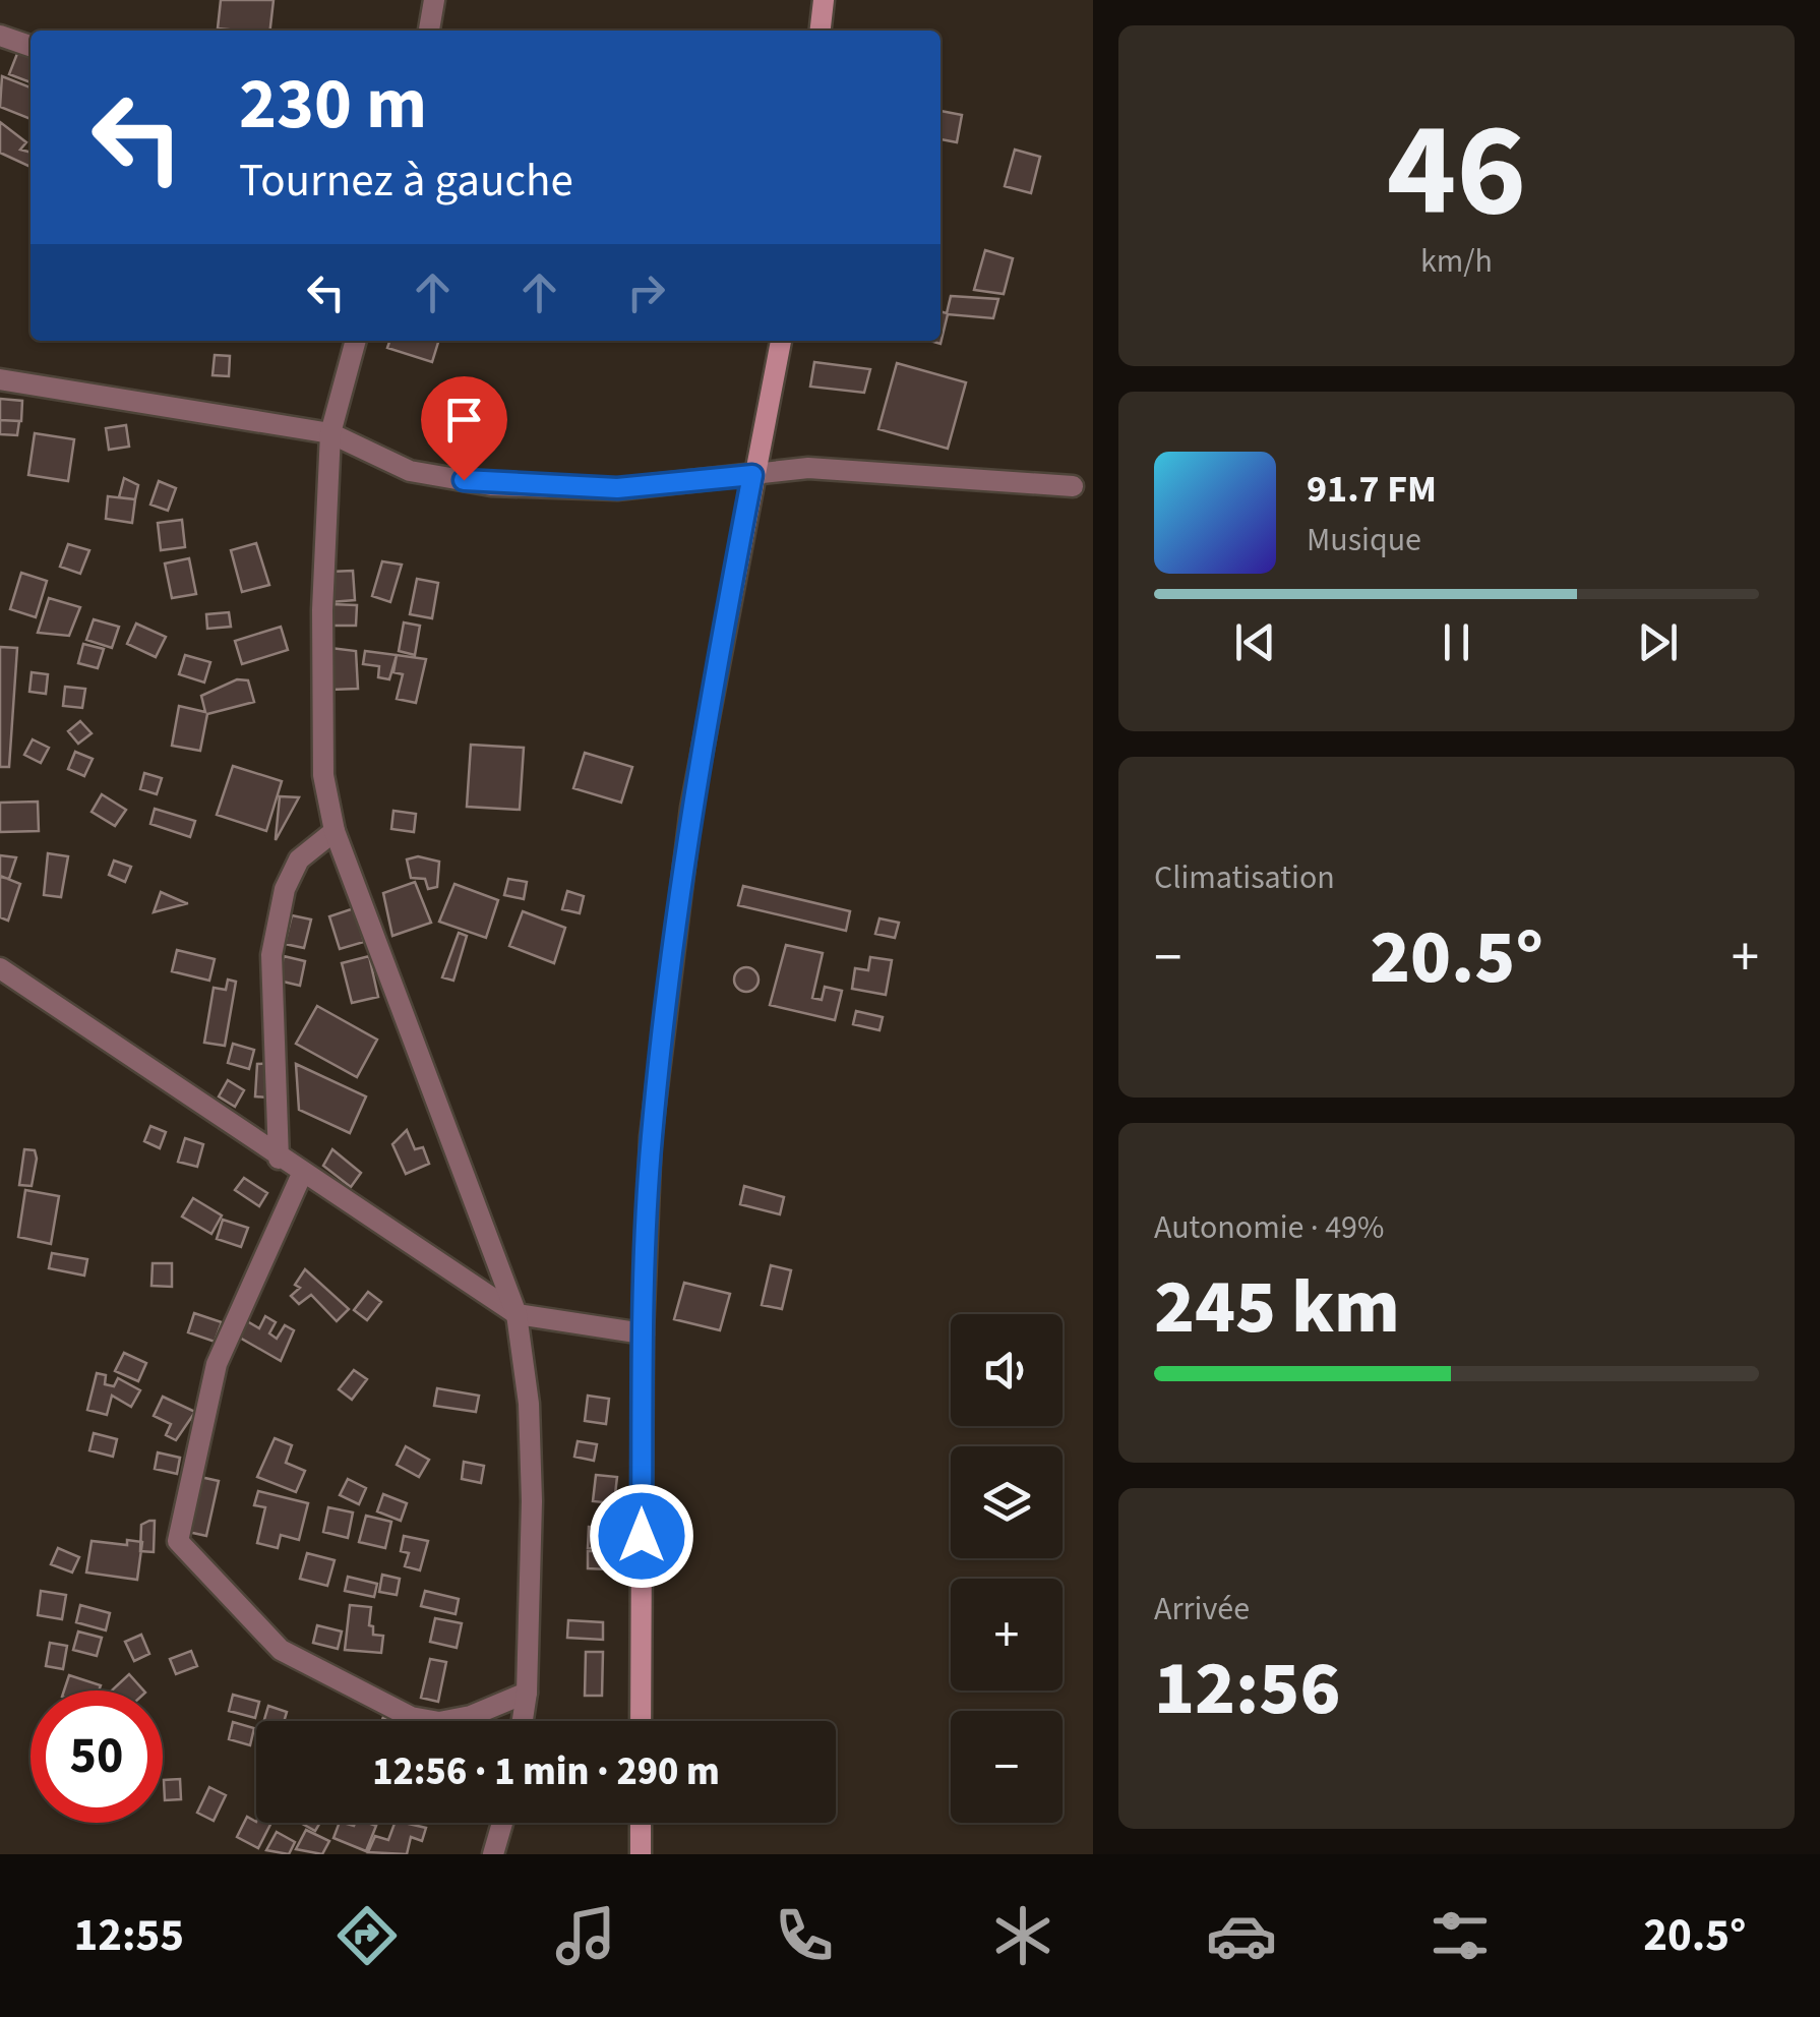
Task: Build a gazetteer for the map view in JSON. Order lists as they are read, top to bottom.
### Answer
{
  "page": {
    "tile": [
      ["46", "km/h"],
      "Climatisation",
      ["Autonomie · 49%", "245 km"],
      ["Arrivée", "12:56"]
    ],
    "turn": ["230 m", "Tournez à gauche"],
    "song": ["91.7 FM", "Musique"],
    "heat": ["−", "20.5°", "+"],
    "map_buttons": ["+", "−"],
    "limit": "50",
    "trip": "12:56 · 1 min · 290 m",
    "tabs": ["12:55", "20.5°"]
  }
}
